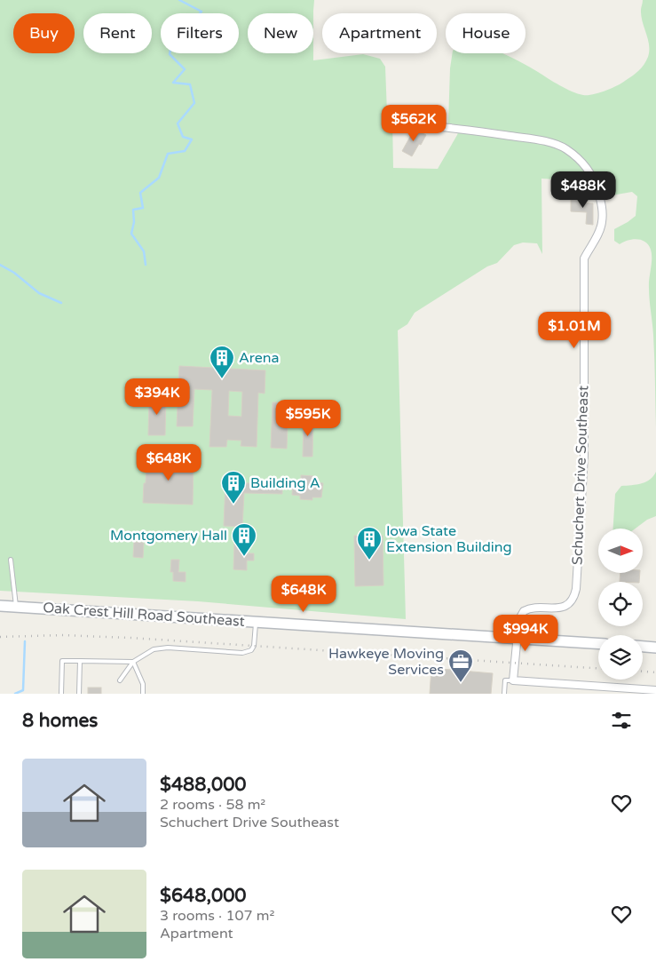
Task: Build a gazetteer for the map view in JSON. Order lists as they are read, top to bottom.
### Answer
{
  "streets": {
    "main road": ["Oak Crest Hill Road Southeast"],
    "street": ["Schuchert Drive Southeast"]
  },
  "crossings": [
    ["Schuchert Drive Southeast", "Oak Crest Hill Road Southeast"]
  ],
  "places": {
    "building": [
      "Arena",
      "Building A",
      "Montgomery Hall",
      "Iowa State Extension Building"
    ],
    "office": ["Hawkeye Moving Services"]
  },
  "north": "right",
  "page": {
    "chip": [
      "Buy",
      "Rent",
      "Filters",
      "New",
      "Apartment",
      "House"
    ],
    "price": [
      "$562K",
      "$488K",
      "$1.01M",
      "$394K",
      "$595K",
      "$648K",
      "$648K",
      "$994K"
    ],
    "heading": "8 homes",
    "list": [
      {
        "name": "$488,000",
        "note": "2 rooms · 58 m² · Schuchert Drive Southeast"
      },
      {
        "name": "$648,000",
        "note": "3 rooms · 107 m² · Apartment"
      }
    ]
  }
}
